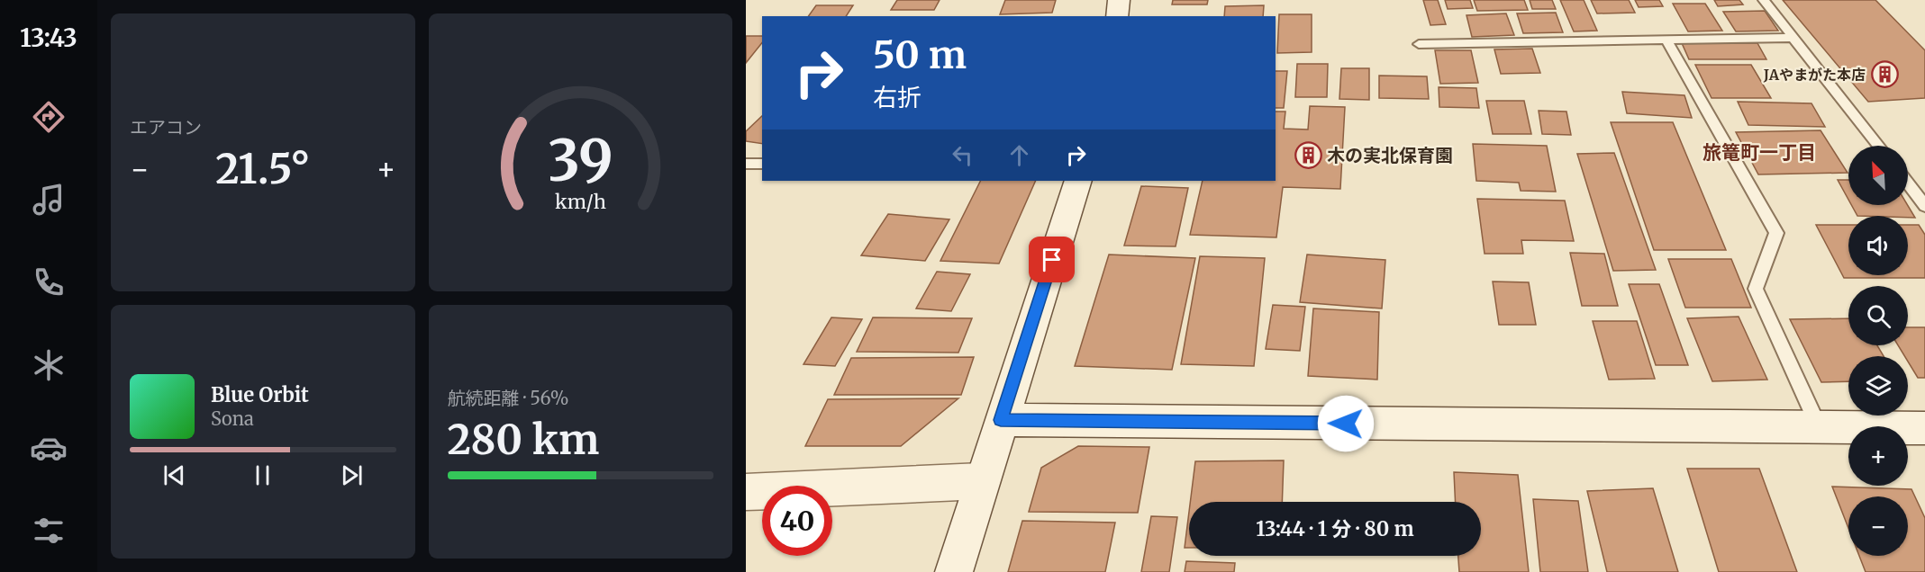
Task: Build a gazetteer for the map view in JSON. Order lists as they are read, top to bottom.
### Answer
{
  "districts": ["旅篭町一丁目"],
  "places": {
    "building": ["JAやまがた本店", "木の実北保育園"]
  },
  "north": "top left",
  "page": {
    "tabs": "13:43",
    "tile": [
      "エアコン",
      ["航続距離 · 56%", "280 km"]
    ],
    "turn": ["50 m", "右折"],
    "map_buttons": ["+", "−"],
    "heat": ["−", "21.5°", "+"],
    "song": ["Blue Orbit", "Sona"],
    "limit": "40",
    "trip": "13:44 · 1 分 · 80 m",
    "gauge": ["39", "km/h"]
  }
}
